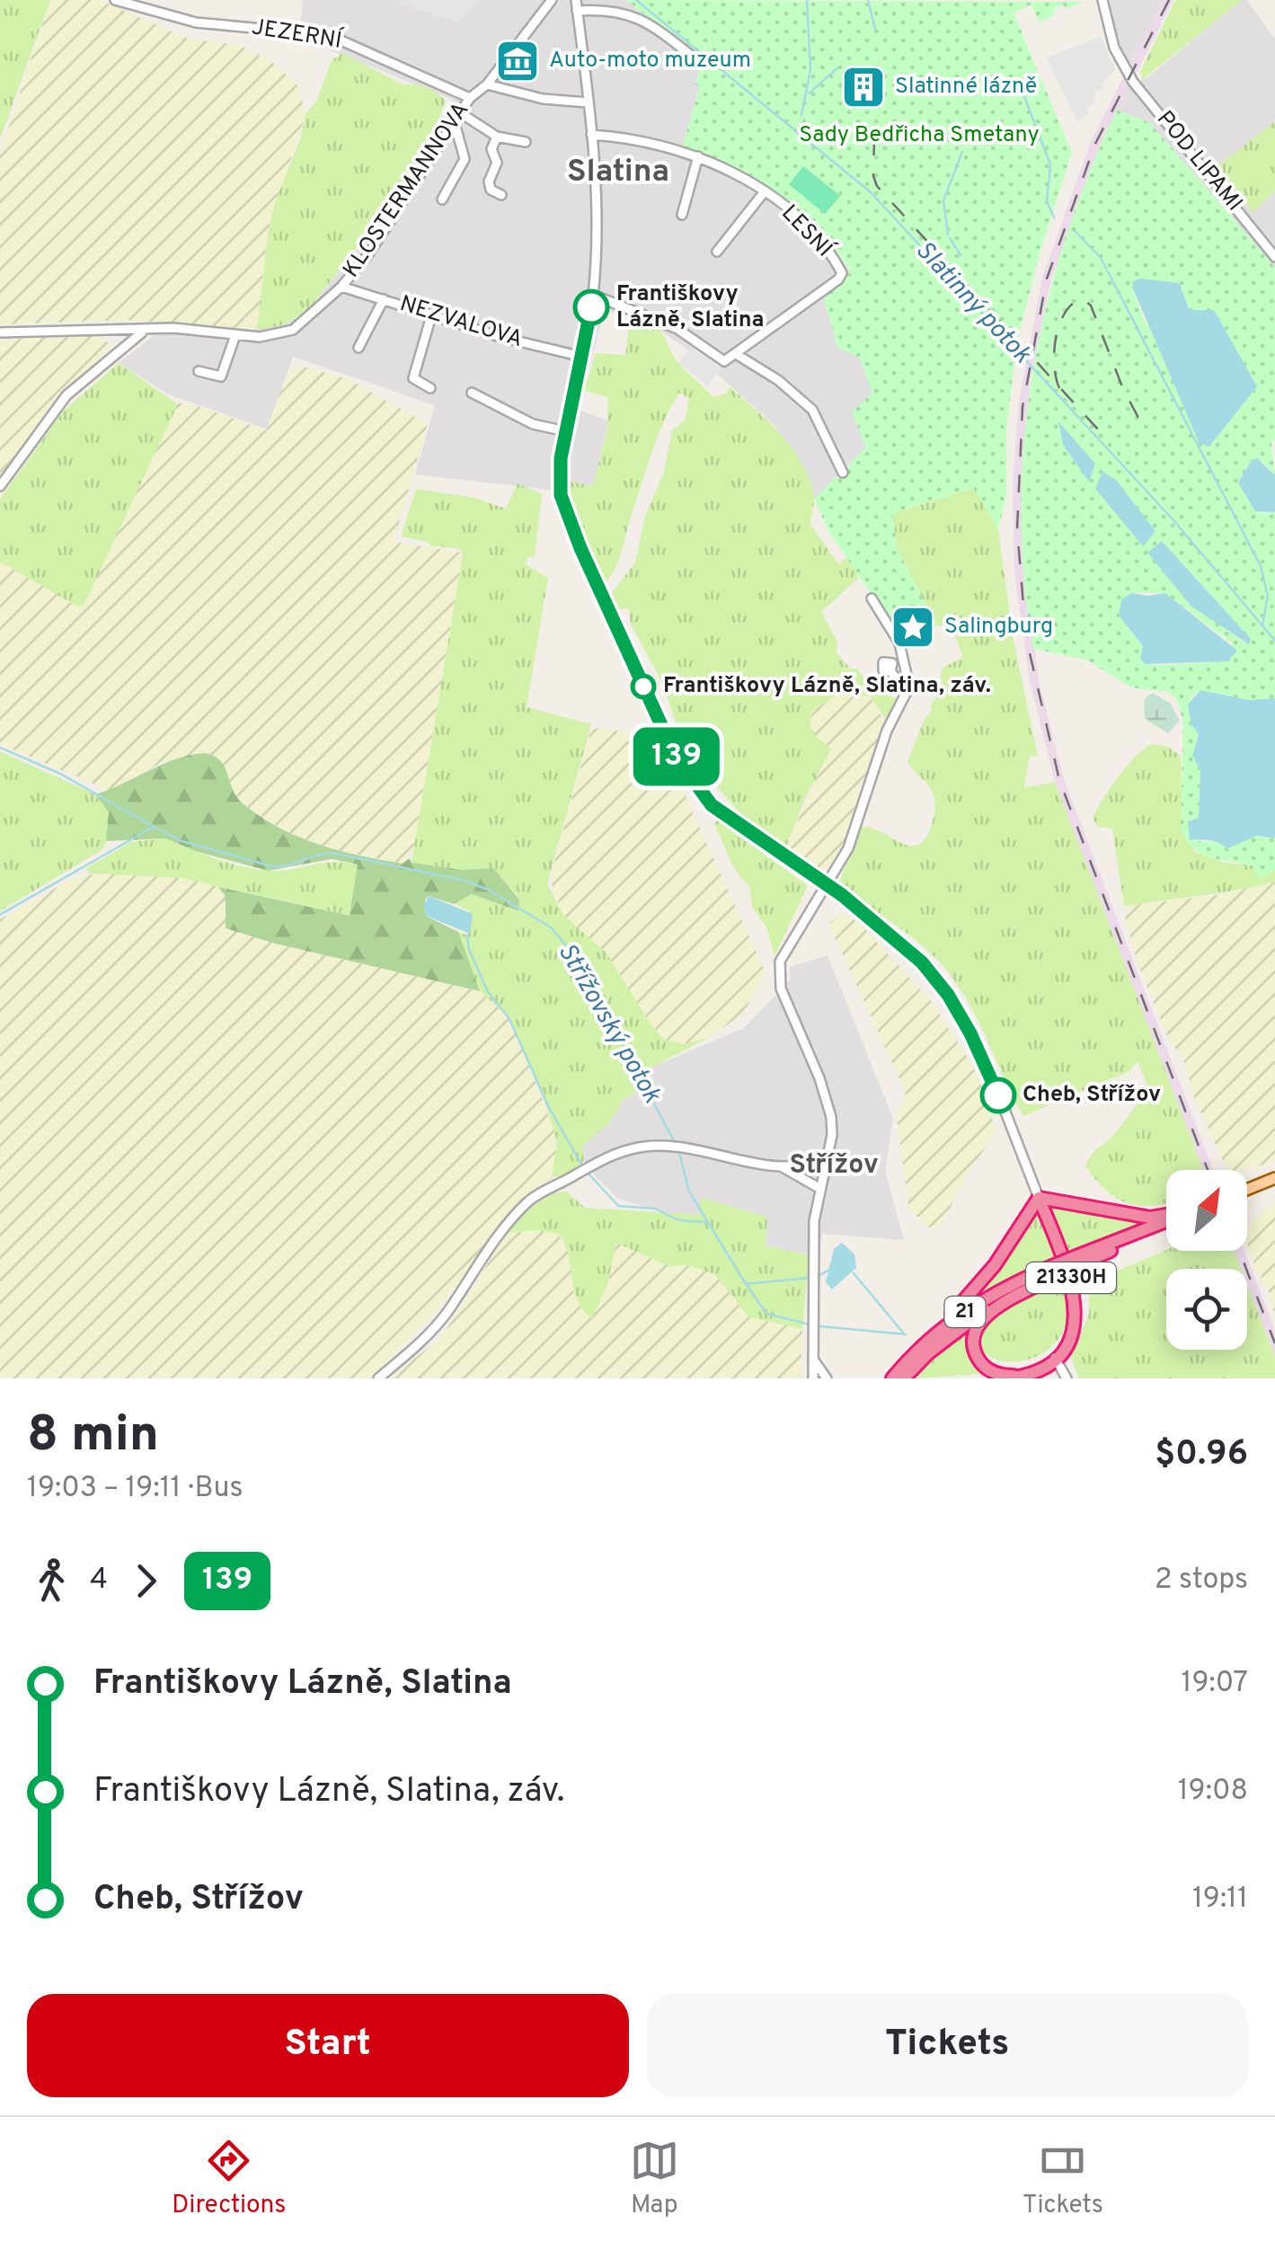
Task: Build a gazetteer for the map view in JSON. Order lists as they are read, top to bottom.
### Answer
{
  "streets": {
    "highway": ["21330H", "21"],
    "street": [
      "JEZERNÍ",
      "POD LIPAMI",
      "KLOSTERMANNOVA",
      "LESNÍ",
      "NEZVALOVA"
    ]
  },
  "crossings": [
    ["JEZERNÍ", "KLOSTERMANNOVA"],
    ["KLOSTERMANNOVA", "NEZVALOVA"],
    ["21330H", "21"]
  ],
  "districts": ["Slatina", "Střížov"],
  "water": ["Slatinný potok", "Střížovský potok"],
  "parks": ["Sady Bedřicha Smetany"],
  "places": {
    "museum": ["Auto-moto muzeum"],
    "building": ["Slatinné lázně"],
    "other": ["Františkovy Lázně, Slatina", "Františkovy Lázně, Slatina, záv.", "Cheb, Střížov"],
    "place": ["Salingburg"]
  },
  "lines": ["bus line 139"],
  "north": "top right",
  "page": {
    "on_map": "139",
    "heading": ["8 min", "19:03 – 19:11 · Bus", "$0.96"],
    "legs": ["4", "139", "2 stops"],
    "list": [
      {
        "name": "Františkovy Lázně, Slatina",
        "value": "19:07"
      },
      {
        "name": "Františkovy Lázně, Slatina, záv.",
        "value": "19:08"
      },
      {
        "name": "Cheb, Střížov",
        "value": "19:11"
      }
    ],
    "buttons": ["Start", "Tickets"],
    "tabs": ["Directions", "Map", "Tickets"]
  }
}
